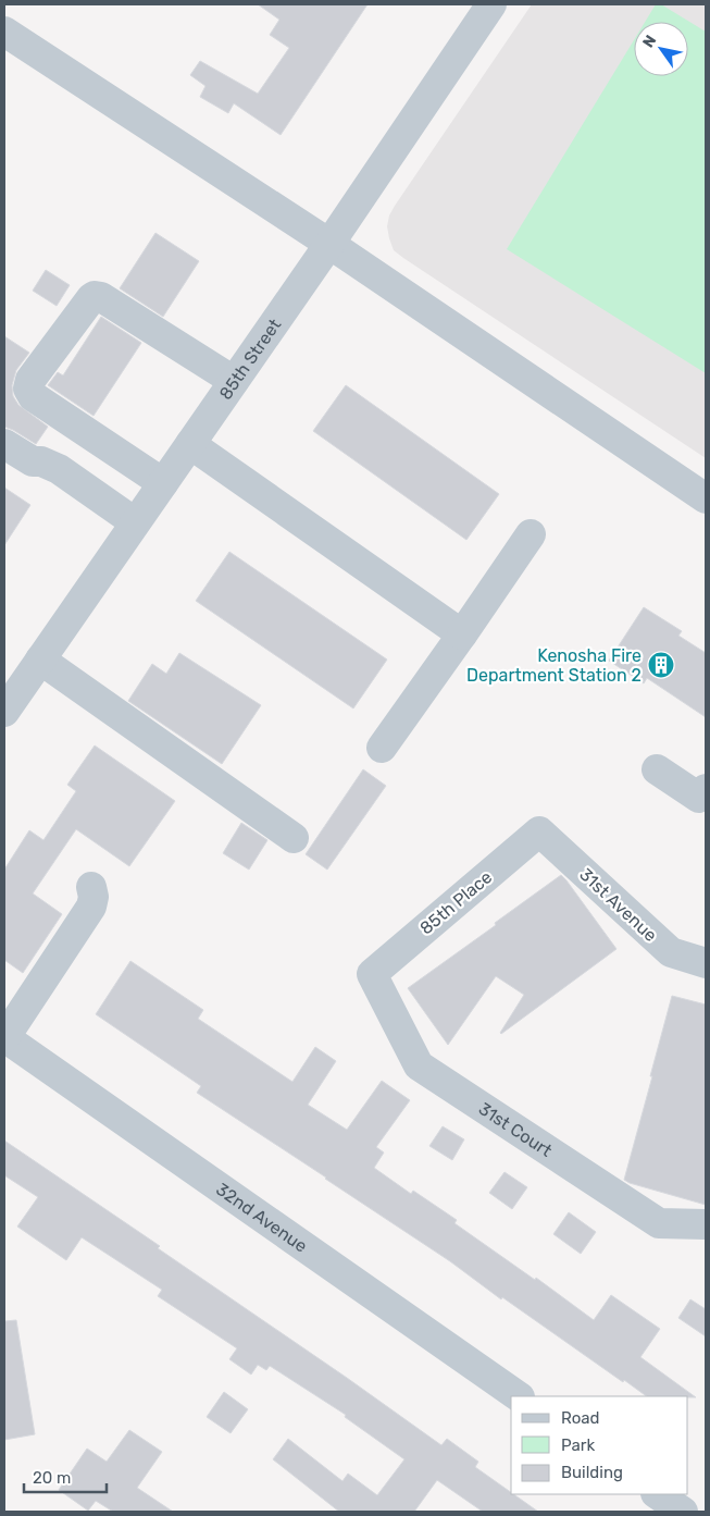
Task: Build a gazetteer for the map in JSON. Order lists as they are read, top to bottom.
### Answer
{
  "streets": {
    "street": [
      "85th Street",
      "85th Place",
      "31st Avenue",
      "31st Court",
      "32nd Avenue"
    ]
  },
  "crossings": [
    ["85th Place", "31st Avenue"],
    ["85th Place", "31st Court"]
  ],
  "places": {
    "building": ["Kenosha Fire Department Station 2"]
  },
  "legend": ["Road", "Park", "Building"],
  "scale_bar": "20 m",
  "north": "top left"
}
